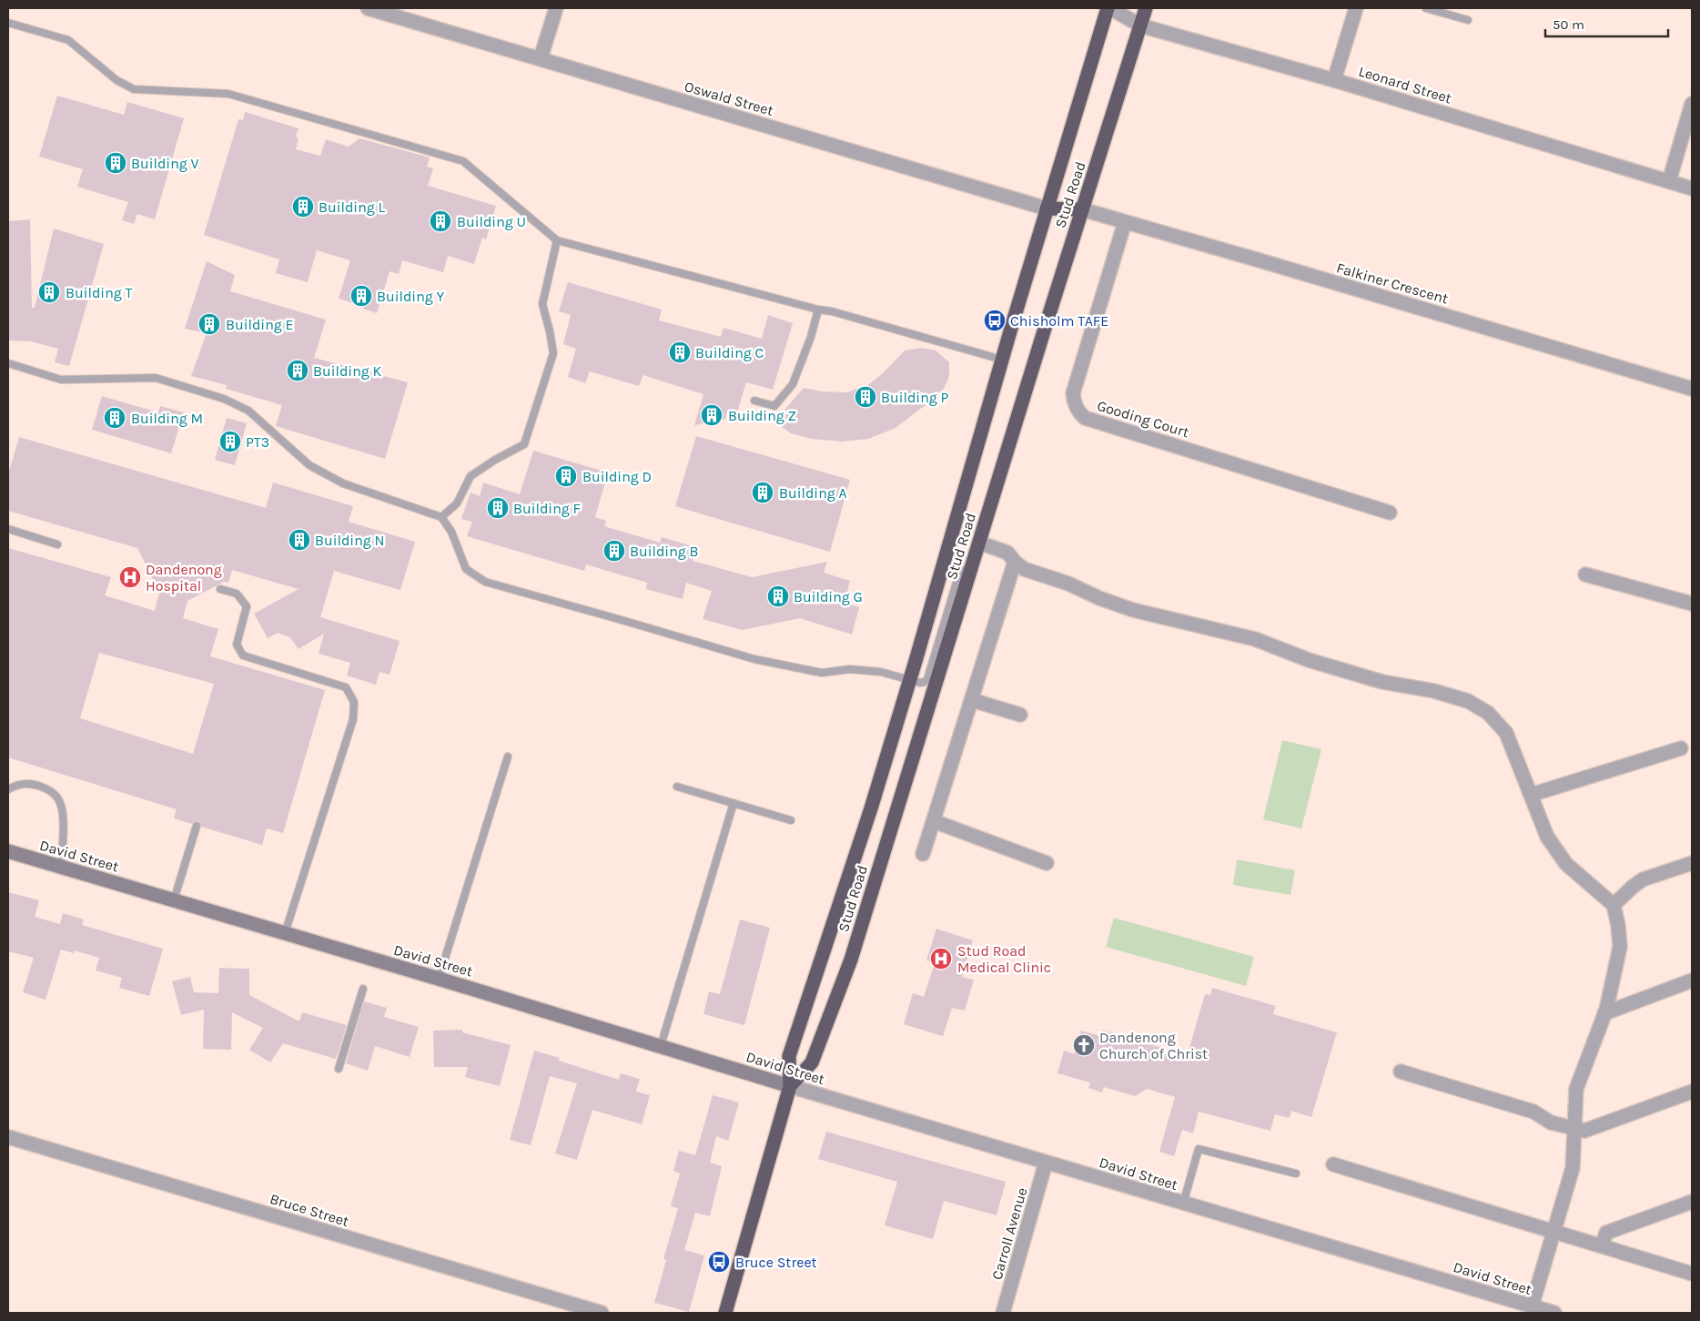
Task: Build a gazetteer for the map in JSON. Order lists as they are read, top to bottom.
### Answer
{
  "streets": {
    "highway": ["Oswald Street", "Stud Road"],
    "main road": ["David Street"],
    "street": [
      "Leonard Street",
      "Falkiner Crescent",
      "Gooding Court",
      "Bruce Street",
      "Carroll Avenue"
    ]
  },
  "crossings": [
    ["Leonard Street", "Stud Road"],
    ["Oswald Street", "Stud Road"],
    ["Oswald Street", "Falkiner Crescent"],
    ["Stud Road", "Falkiner Crescent"],
    ["Stud Road", "David Street"],
    ["Falkiner Crescent", "Gooding Court"],
    ["David Street", "Carroll Avenue"]
  ],
  "places": {
    "building": [
      "Building V",
      "Building L",
      "Building U",
      "Building T",
      "Building Y",
      "Building E",
      "Building C",
      "Building K",
      "Building P",
      "Building Z",
      "Building M",
      "PT3",
      "Building D",
      "Building A",
      "Building F",
      "Building N",
      "Building B",
      "Building G"
    ],
    "bus stop": ["Chisholm TAFE", "Bruce Street"],
    "hospital": ["Dandenong Hospital", "Stud Road Medical Clinic"],
    "church": ["Dandenong Church of Christ"]
  },
  "scale_bar": "50 m"
}
